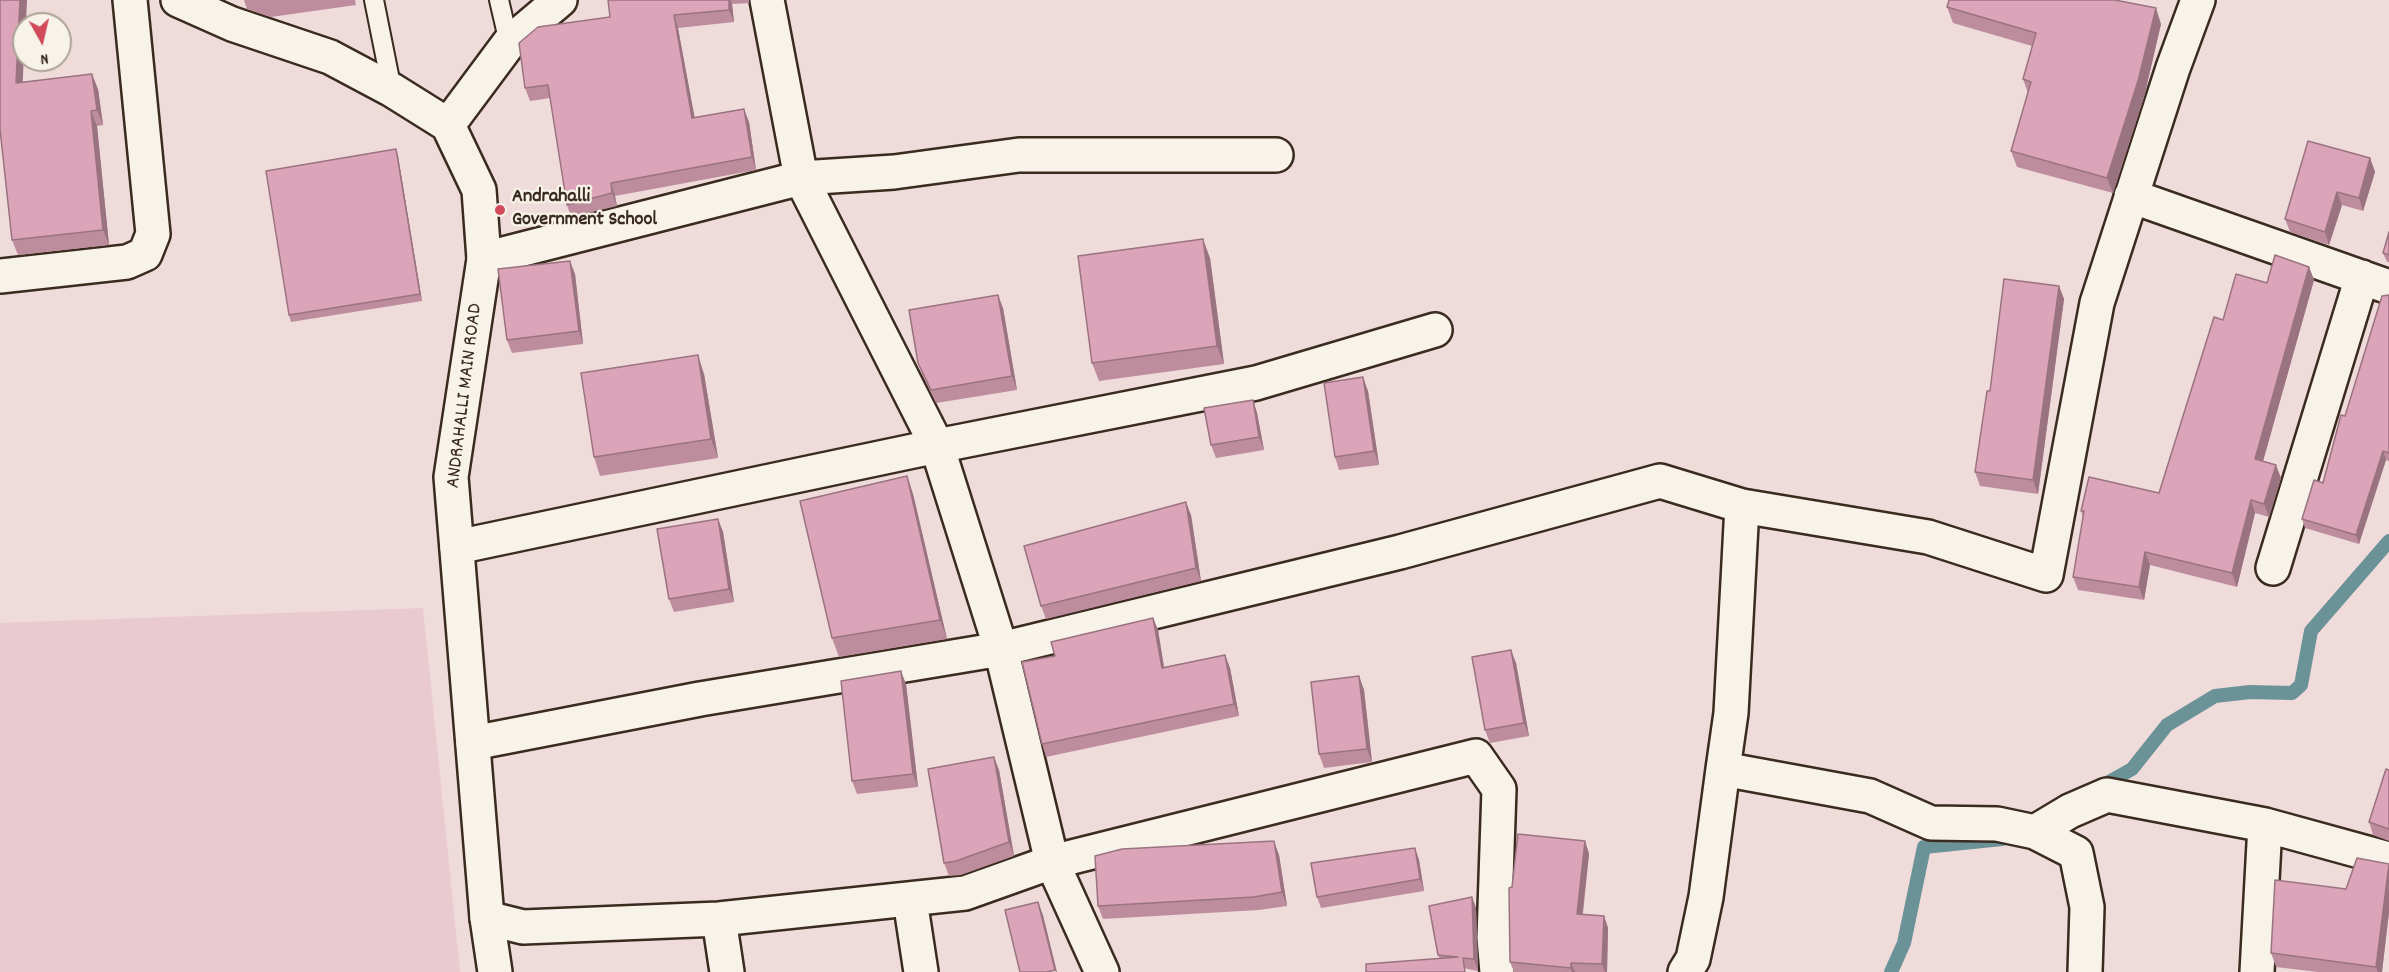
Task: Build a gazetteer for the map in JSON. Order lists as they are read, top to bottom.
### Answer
{
  "streets": {
    "street": ["ANDRAHALLI MAIN ROAD"]
  },
  "places": ["Andrahalli Government School"],
  "north": "bottom"
}
